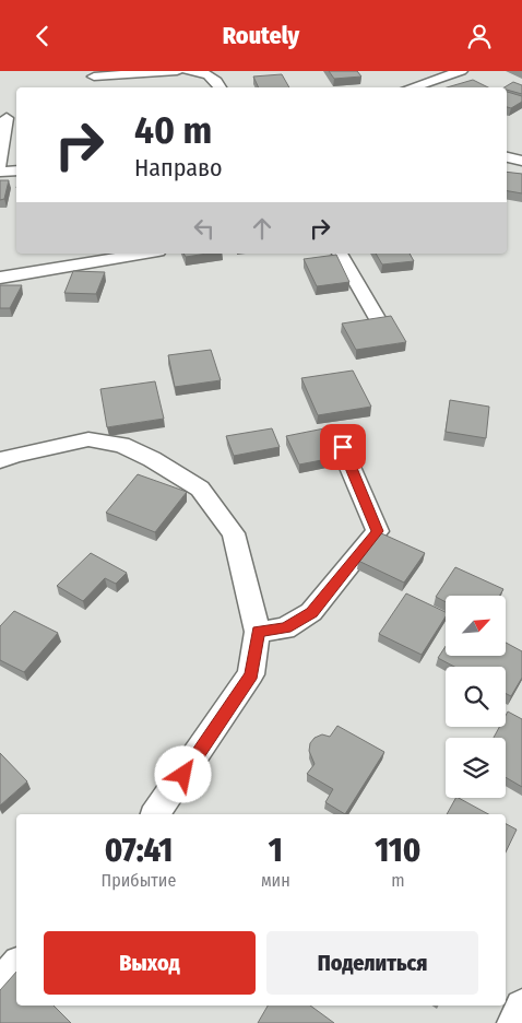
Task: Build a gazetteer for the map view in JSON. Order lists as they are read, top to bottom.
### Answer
{
  "north": "top right",
  "page": {
    "header": "Routely",
    "turn": ["40 m", "Направо"],
    "eta": [
      "07:41",
      "Прибытие",
      "1",
      "мин",
      "110",
      "m"
    ],
    "buttons": ["Выход", "Поделиться"]
  }
}
